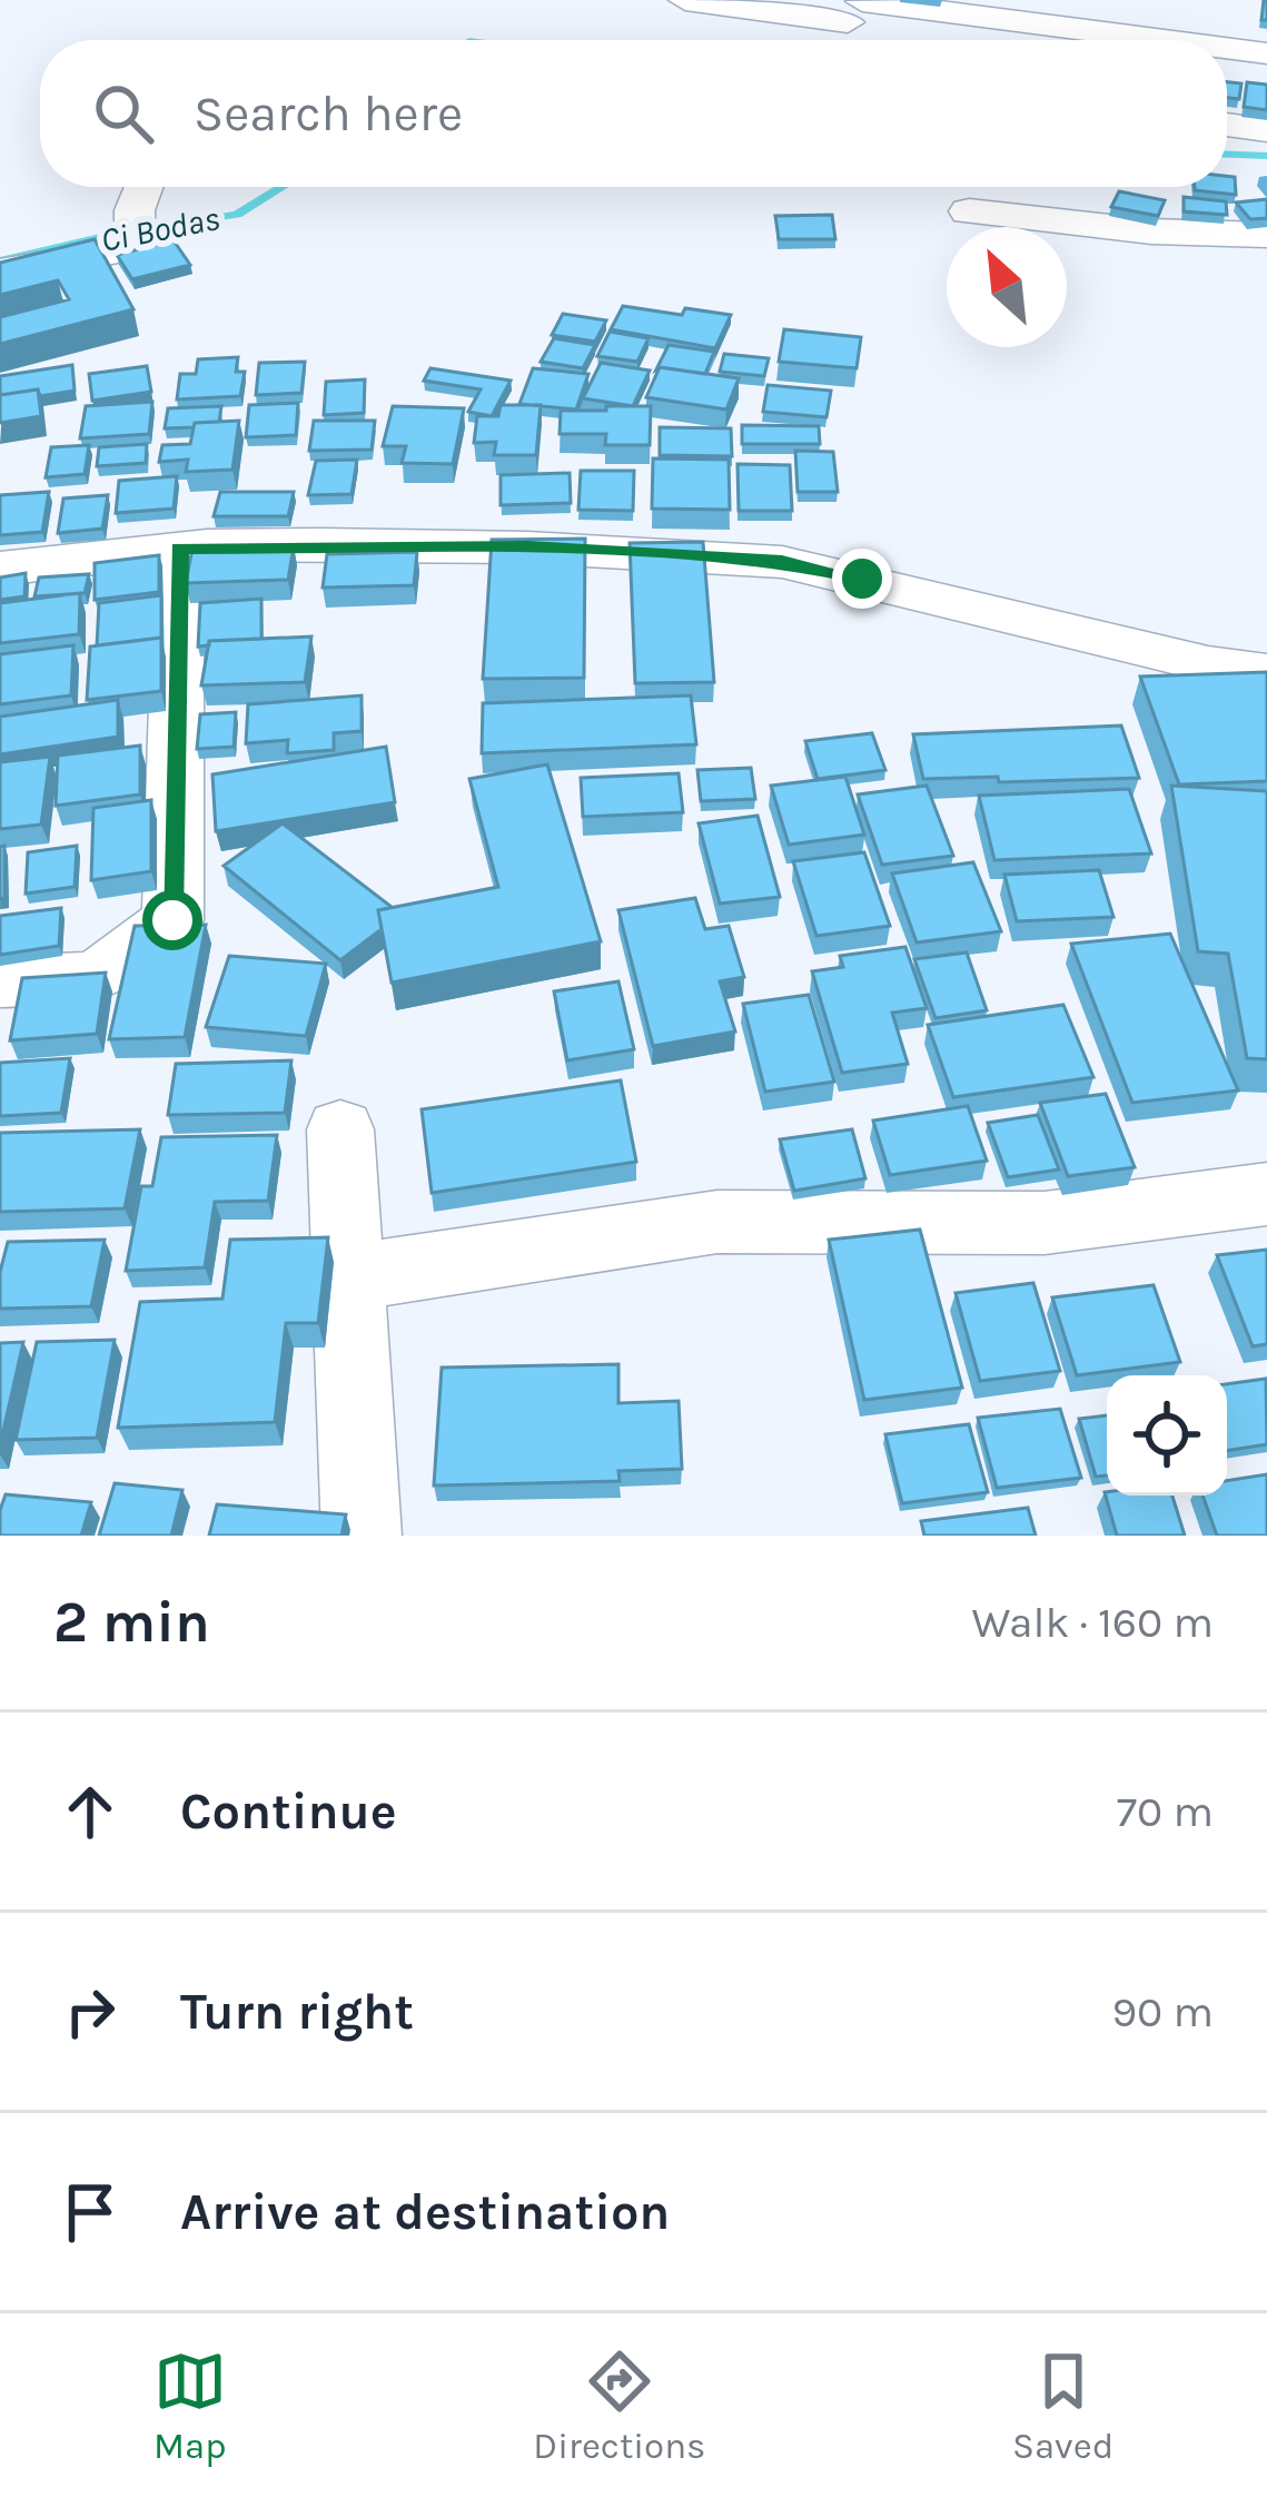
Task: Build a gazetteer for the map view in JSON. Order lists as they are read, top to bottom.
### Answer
{
  "water": ["Ci Bodas"],
  "north": "top left",
  "page": {
    "search": "Search here",
    "heading": ["2 min", "Walk · 160 m"],
    "list": [
      ["Continue", "70 m"],
      ["Turn right", "90 m"],
      "Arrive at destination"
    ],
    "nav": ["Map", "Directions", "Saved"]
  }
}
